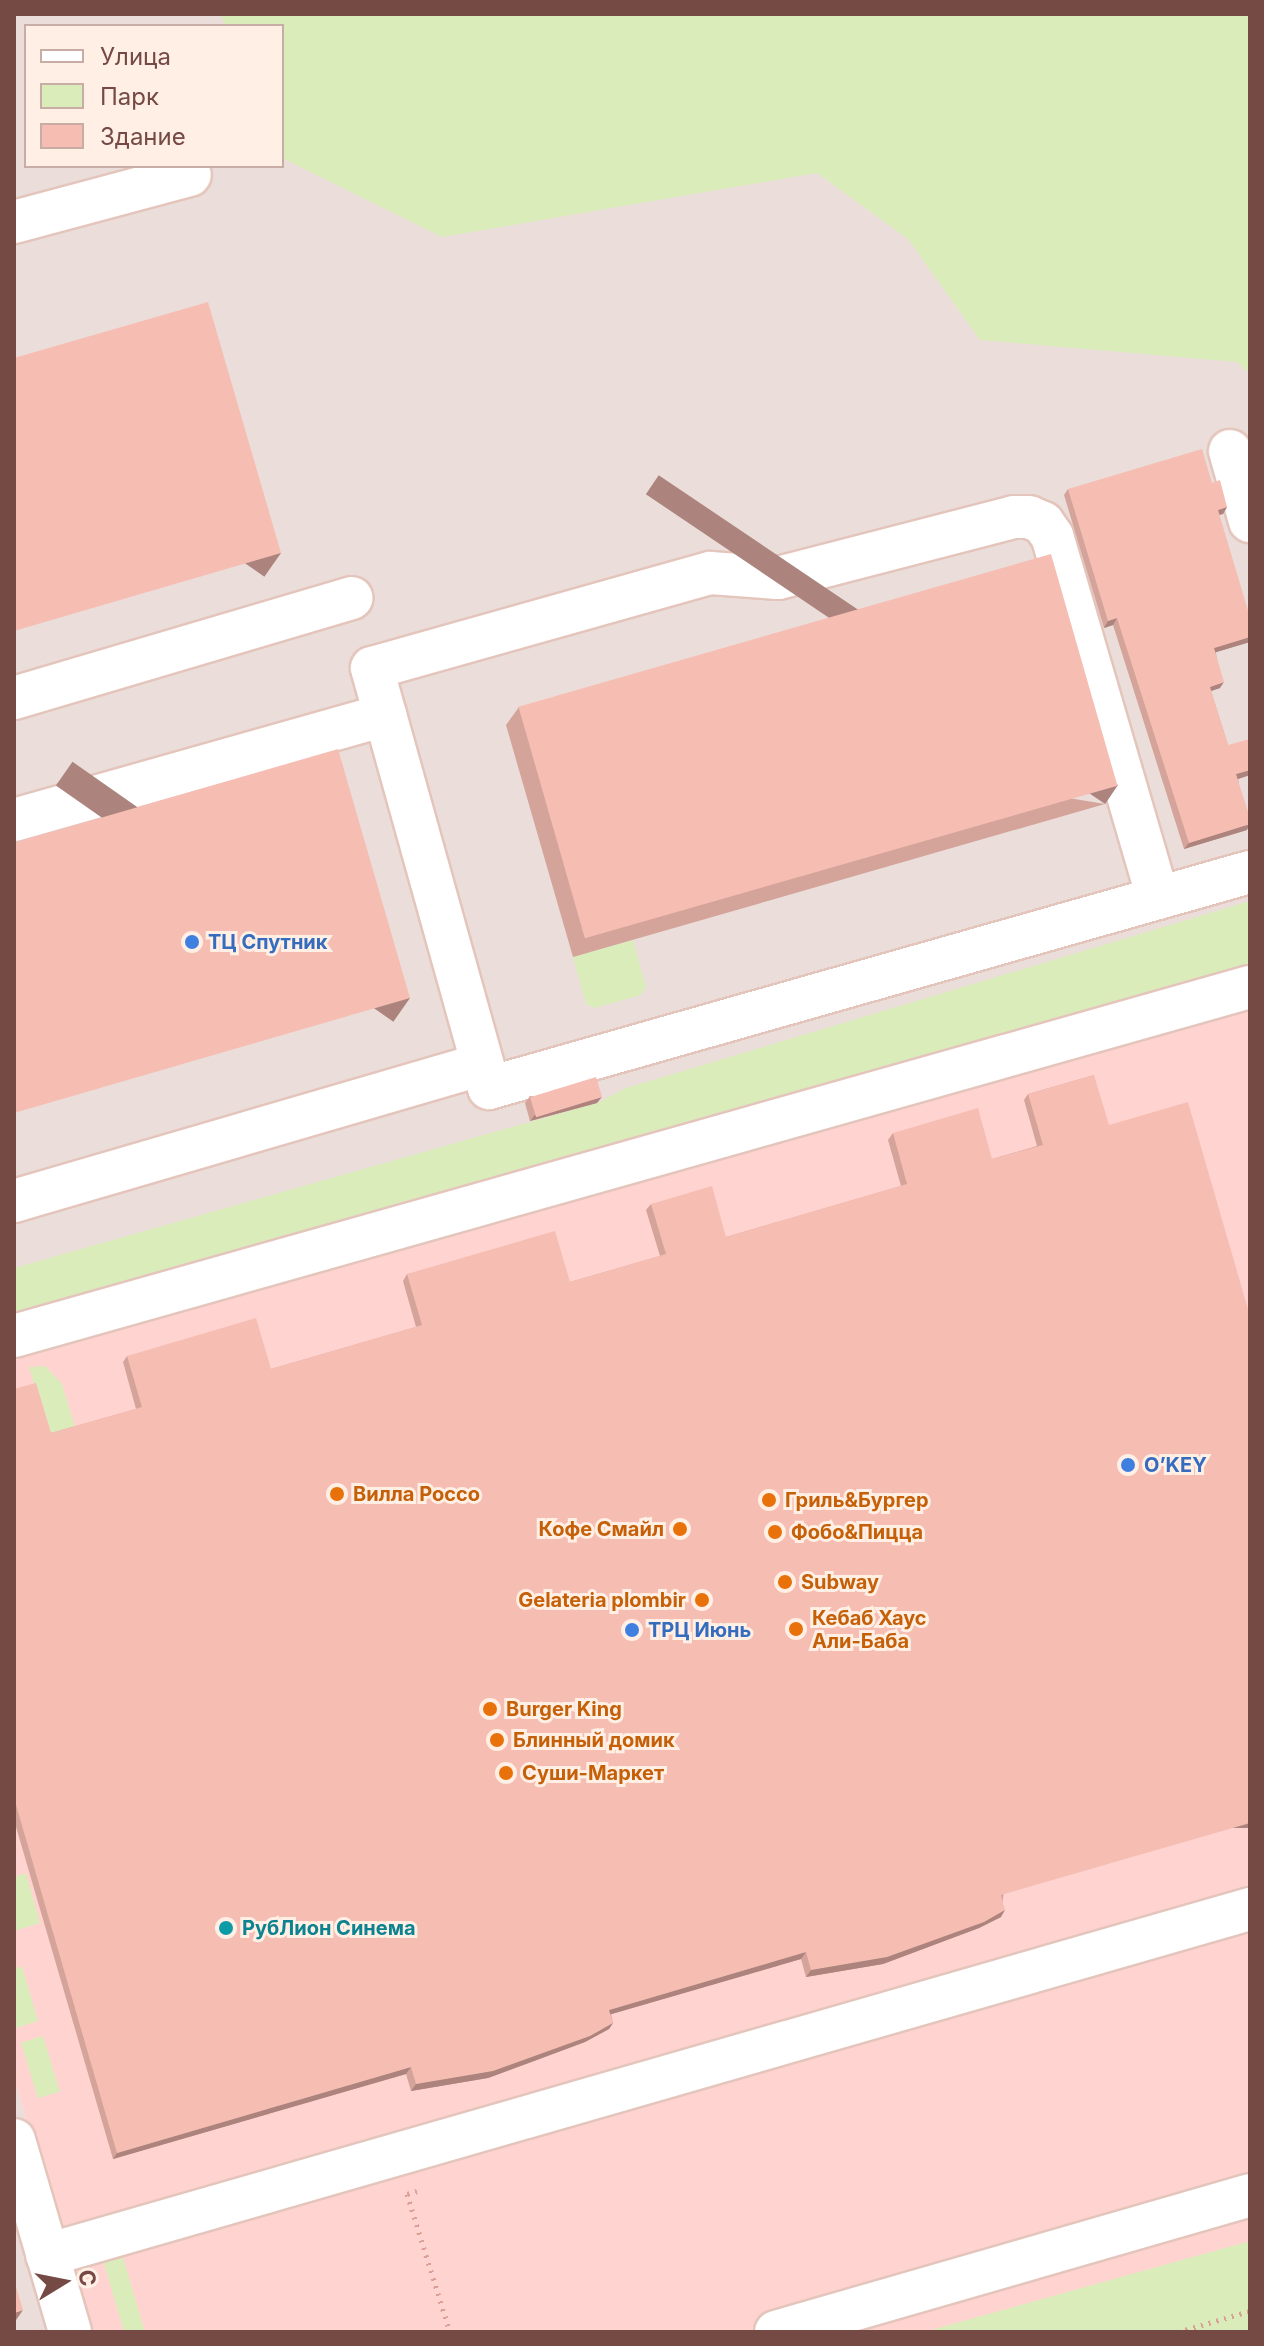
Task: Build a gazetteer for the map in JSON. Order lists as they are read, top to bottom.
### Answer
{
  "places": [
    "ТЦ Спутник",
    "O’KEY",
    "Вилла Россо",
    "Гриль&Бургер",
    "Кофе Смайл",
    "Фобо&Пицца",
    "Subway",
    "Gelateria plombir",
    "Кебаб Хаус Али-Баба",
    "ТРЦ Июнь",
    "Burger King",
    "Блинный домик",
    "Суши-Маркет",
    "РубЛион Синема"
  ],
  "legend": ["Улица", "Парк", "Здание"],
  "north": "right"
}
